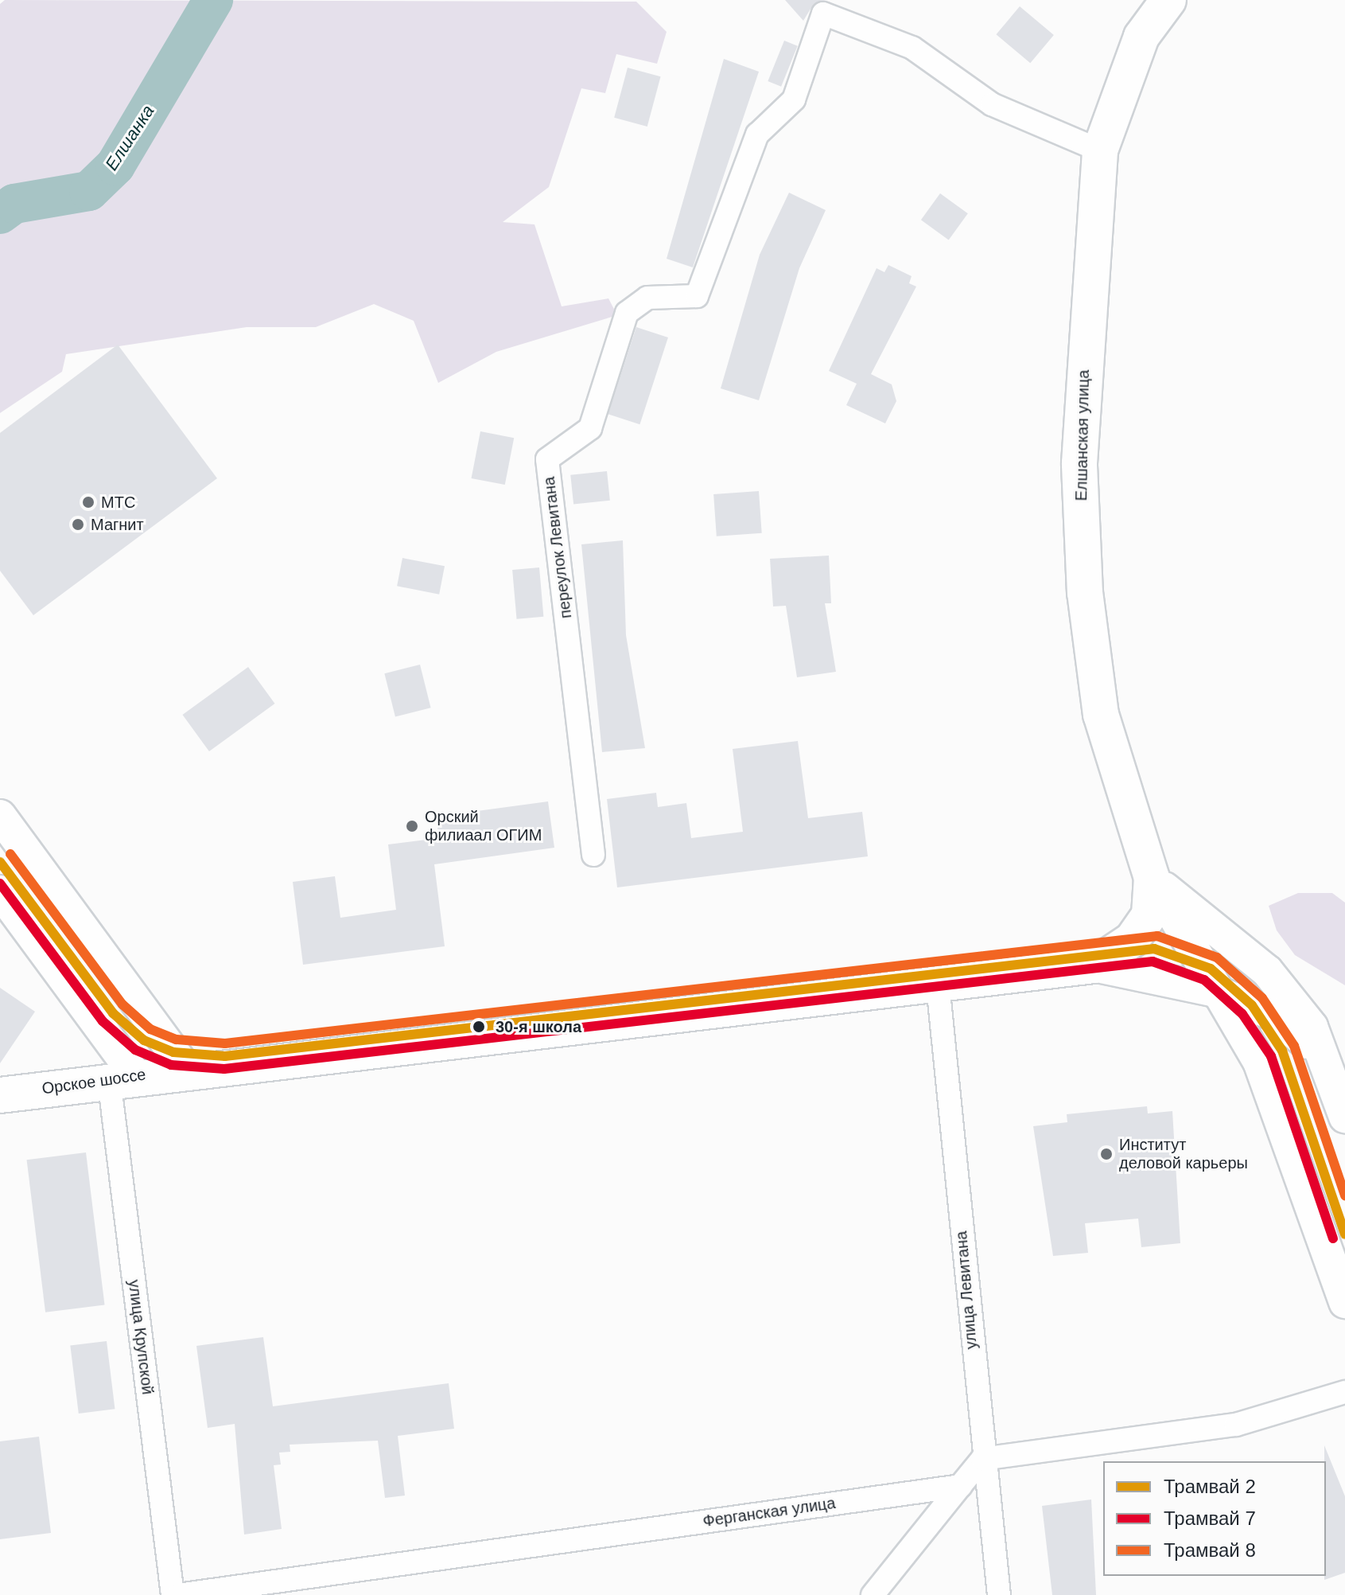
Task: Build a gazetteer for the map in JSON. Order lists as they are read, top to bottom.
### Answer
{
  "streets": {
    "main road": ["Елшанская улица", "Орское шоссе"],
    "street": [
      "переулок Левитана",
      "улица Левитана",
      "улица Крупской",
      "Ферганская улица"
    ]
  },
  "crossings": [
    ["Елшанская улица", "переулок Левитана"],
    ["Орское шоссе", "улица Левитана"],
    ["Орское шоссе", "улица Крупской"]
  ],
  "water": ["Елшанка"],
  "places": [
    "МТС",
    "Магнит",
    "Орский филиаал ОГИМ",
    "30-я школа",
    "Институт деловой карьеры"
  ],
  "lines": ["tram line 8", "tram line 2", "tram line 7"],
  "legend": ["Трамвай 2", "Трамвай 7", "Трамвай 8"]
}
